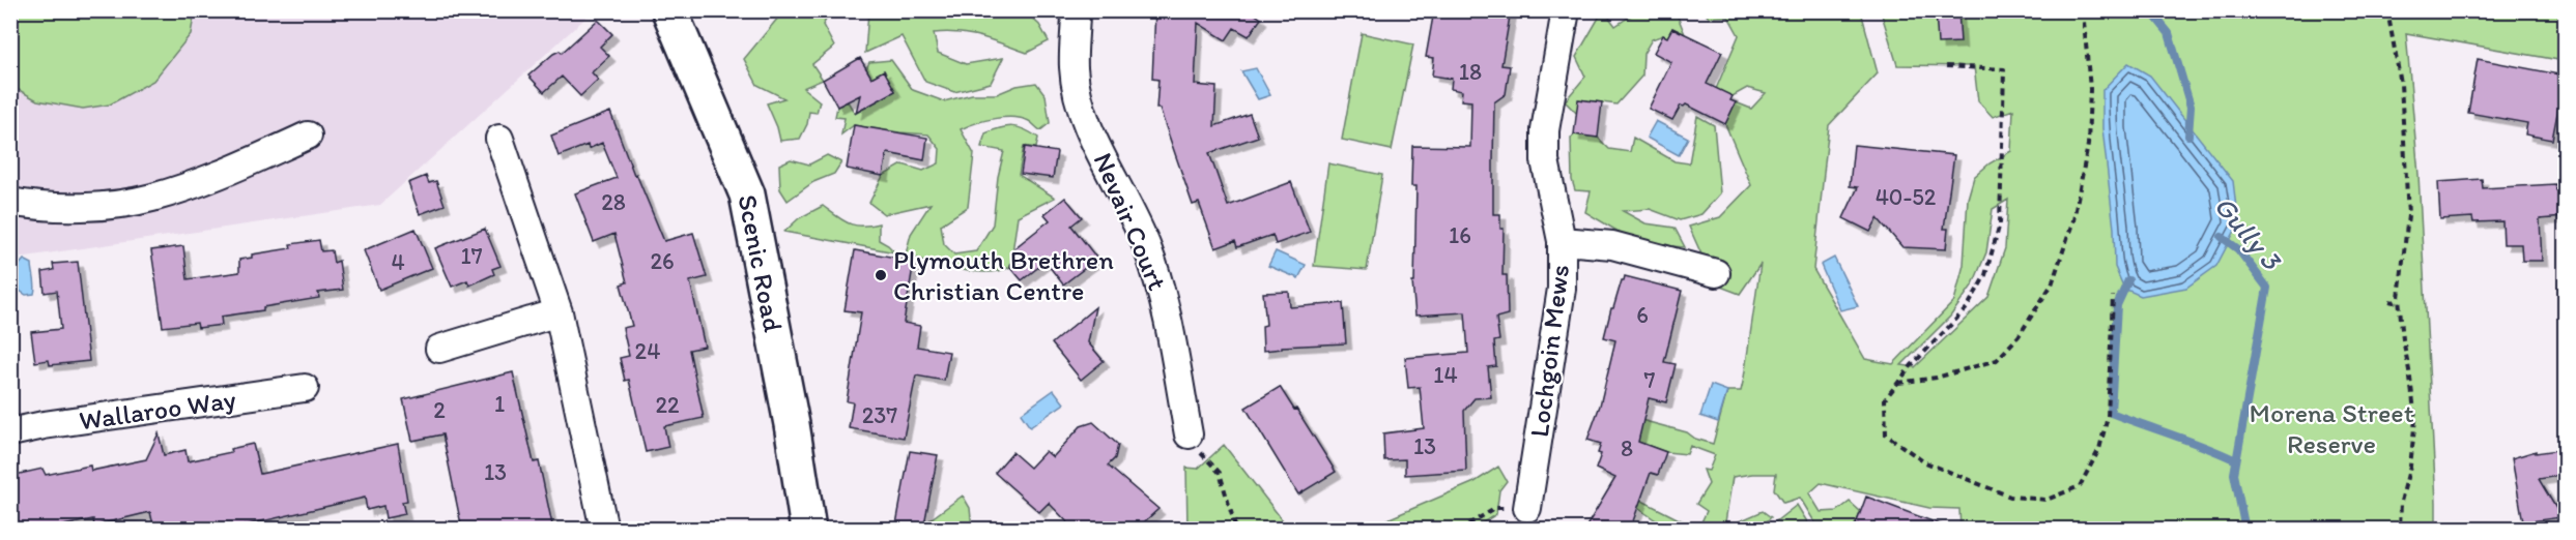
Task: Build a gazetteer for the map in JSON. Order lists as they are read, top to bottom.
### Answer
{
  "streets": {
    "main road": ["Scenic Road"],
    "street": ["Nevair Court", "Lochgoin Mews", "Wallaroo Way"]
  },
  "water": ["Gully 3"],
  "parks": ["Morena Street Reserve"],
  "places": ["Plymouth Brethren Christian Centre"],
  "house_numbers": [
    "18",
    "40-52",
    "28",
    "16",
    "17",
    "26",
    "4",
    "6",
    "24",
    "14",
    "7",
    "1",
    "22",
    "2",
    "237",
    "13",
    "8",
    "13"
  ]
}
